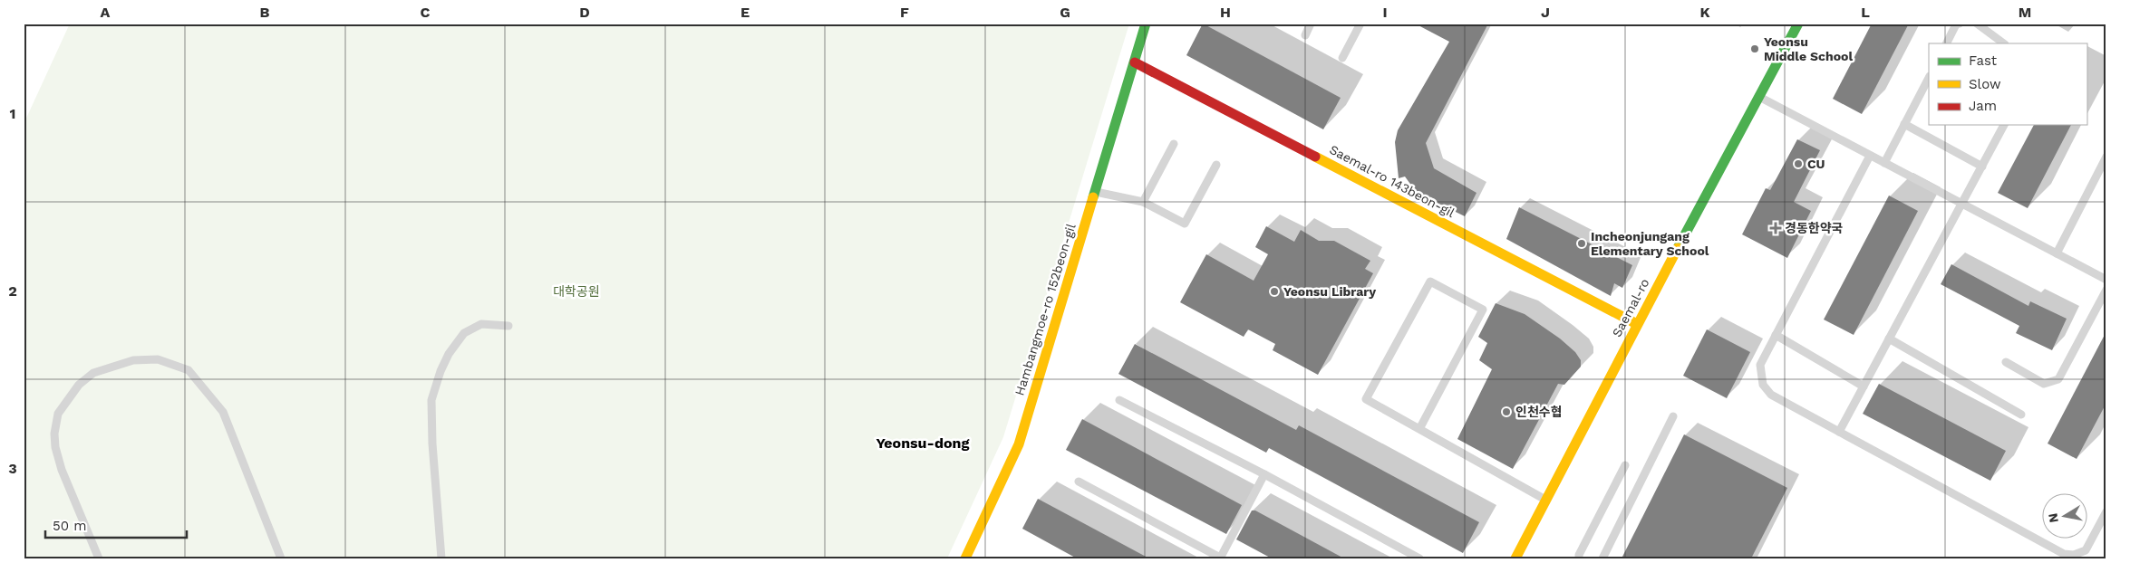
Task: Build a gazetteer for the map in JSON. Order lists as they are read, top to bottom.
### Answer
{
  "streets": {
    "street": ["Saemal-ro 143beon-gil", "Saemal-ro", "Hambangmoe-ro 152beon-gil"]
  },
  "crossings": [
    ["Saemal-ro 143beon-gil", "Saemal-ro"],
    ["Saemal-ro 143beon-gil", "Hambangmoe-ro 152beon-gil"]
  ],
  "districts": ["Yeonsu-dong"],
  "parks": ["대학공원"],
  "places": {
    "other": [
      "Yeonsu Middle School",
      "CU",
      "Incheonjungang Elementary School",
      "Yeonsu Library",
      "인천수협"
    ],
    "health": ["경동한약국"]
  },
  "legend": ["Fast", "Slow", "Jam"],
  "scale_bar": "50 m",
  "north": "left",
  "grid": {
    "columns": [
      "A",
      "B",
      "C",
      "D",
      "E",
      "F",
      "G",
      "H",
      "I",
      "J",
      "K",
      "L",
      "M"
    ],
    "rows": ["1", "2", "3"]
  }
}
